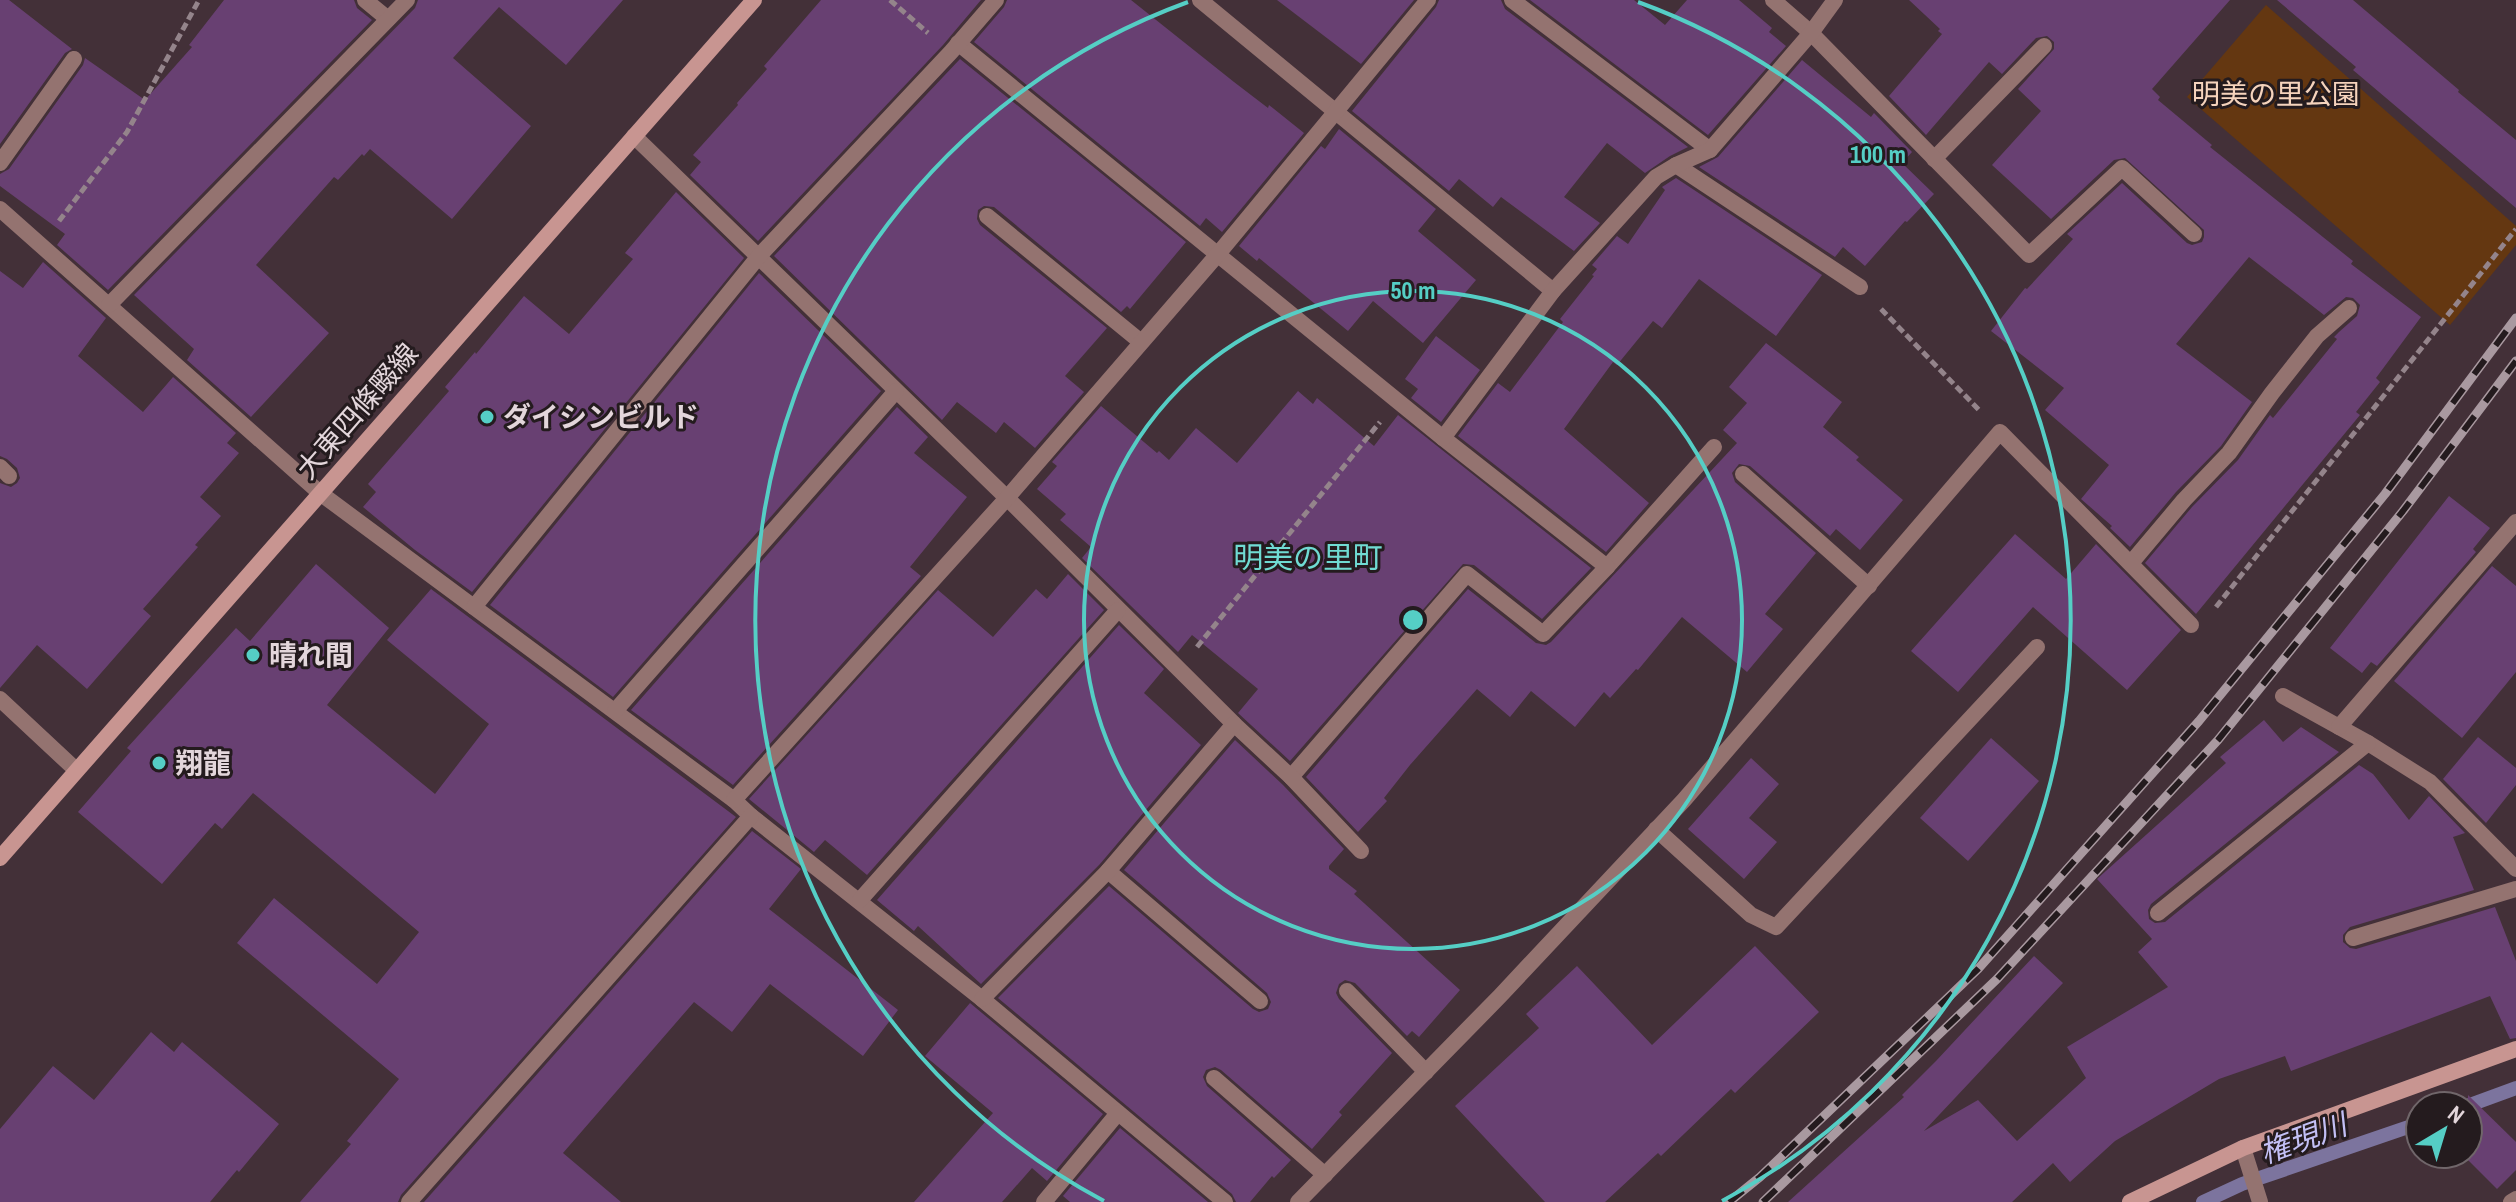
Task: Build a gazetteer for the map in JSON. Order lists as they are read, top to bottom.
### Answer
{
  "streets": {
    "main road": ["大東四條畷線"]
  },
  "districts": ["明美の里町"],
  "water": ["権現川"],
  "parks": ["明美の里公園"],
  "places": ["ダイシンビルド", "晴れ間", "翔龍"],
  "north": "top right",
  "rings": ["100 m", "50 m"]
}
